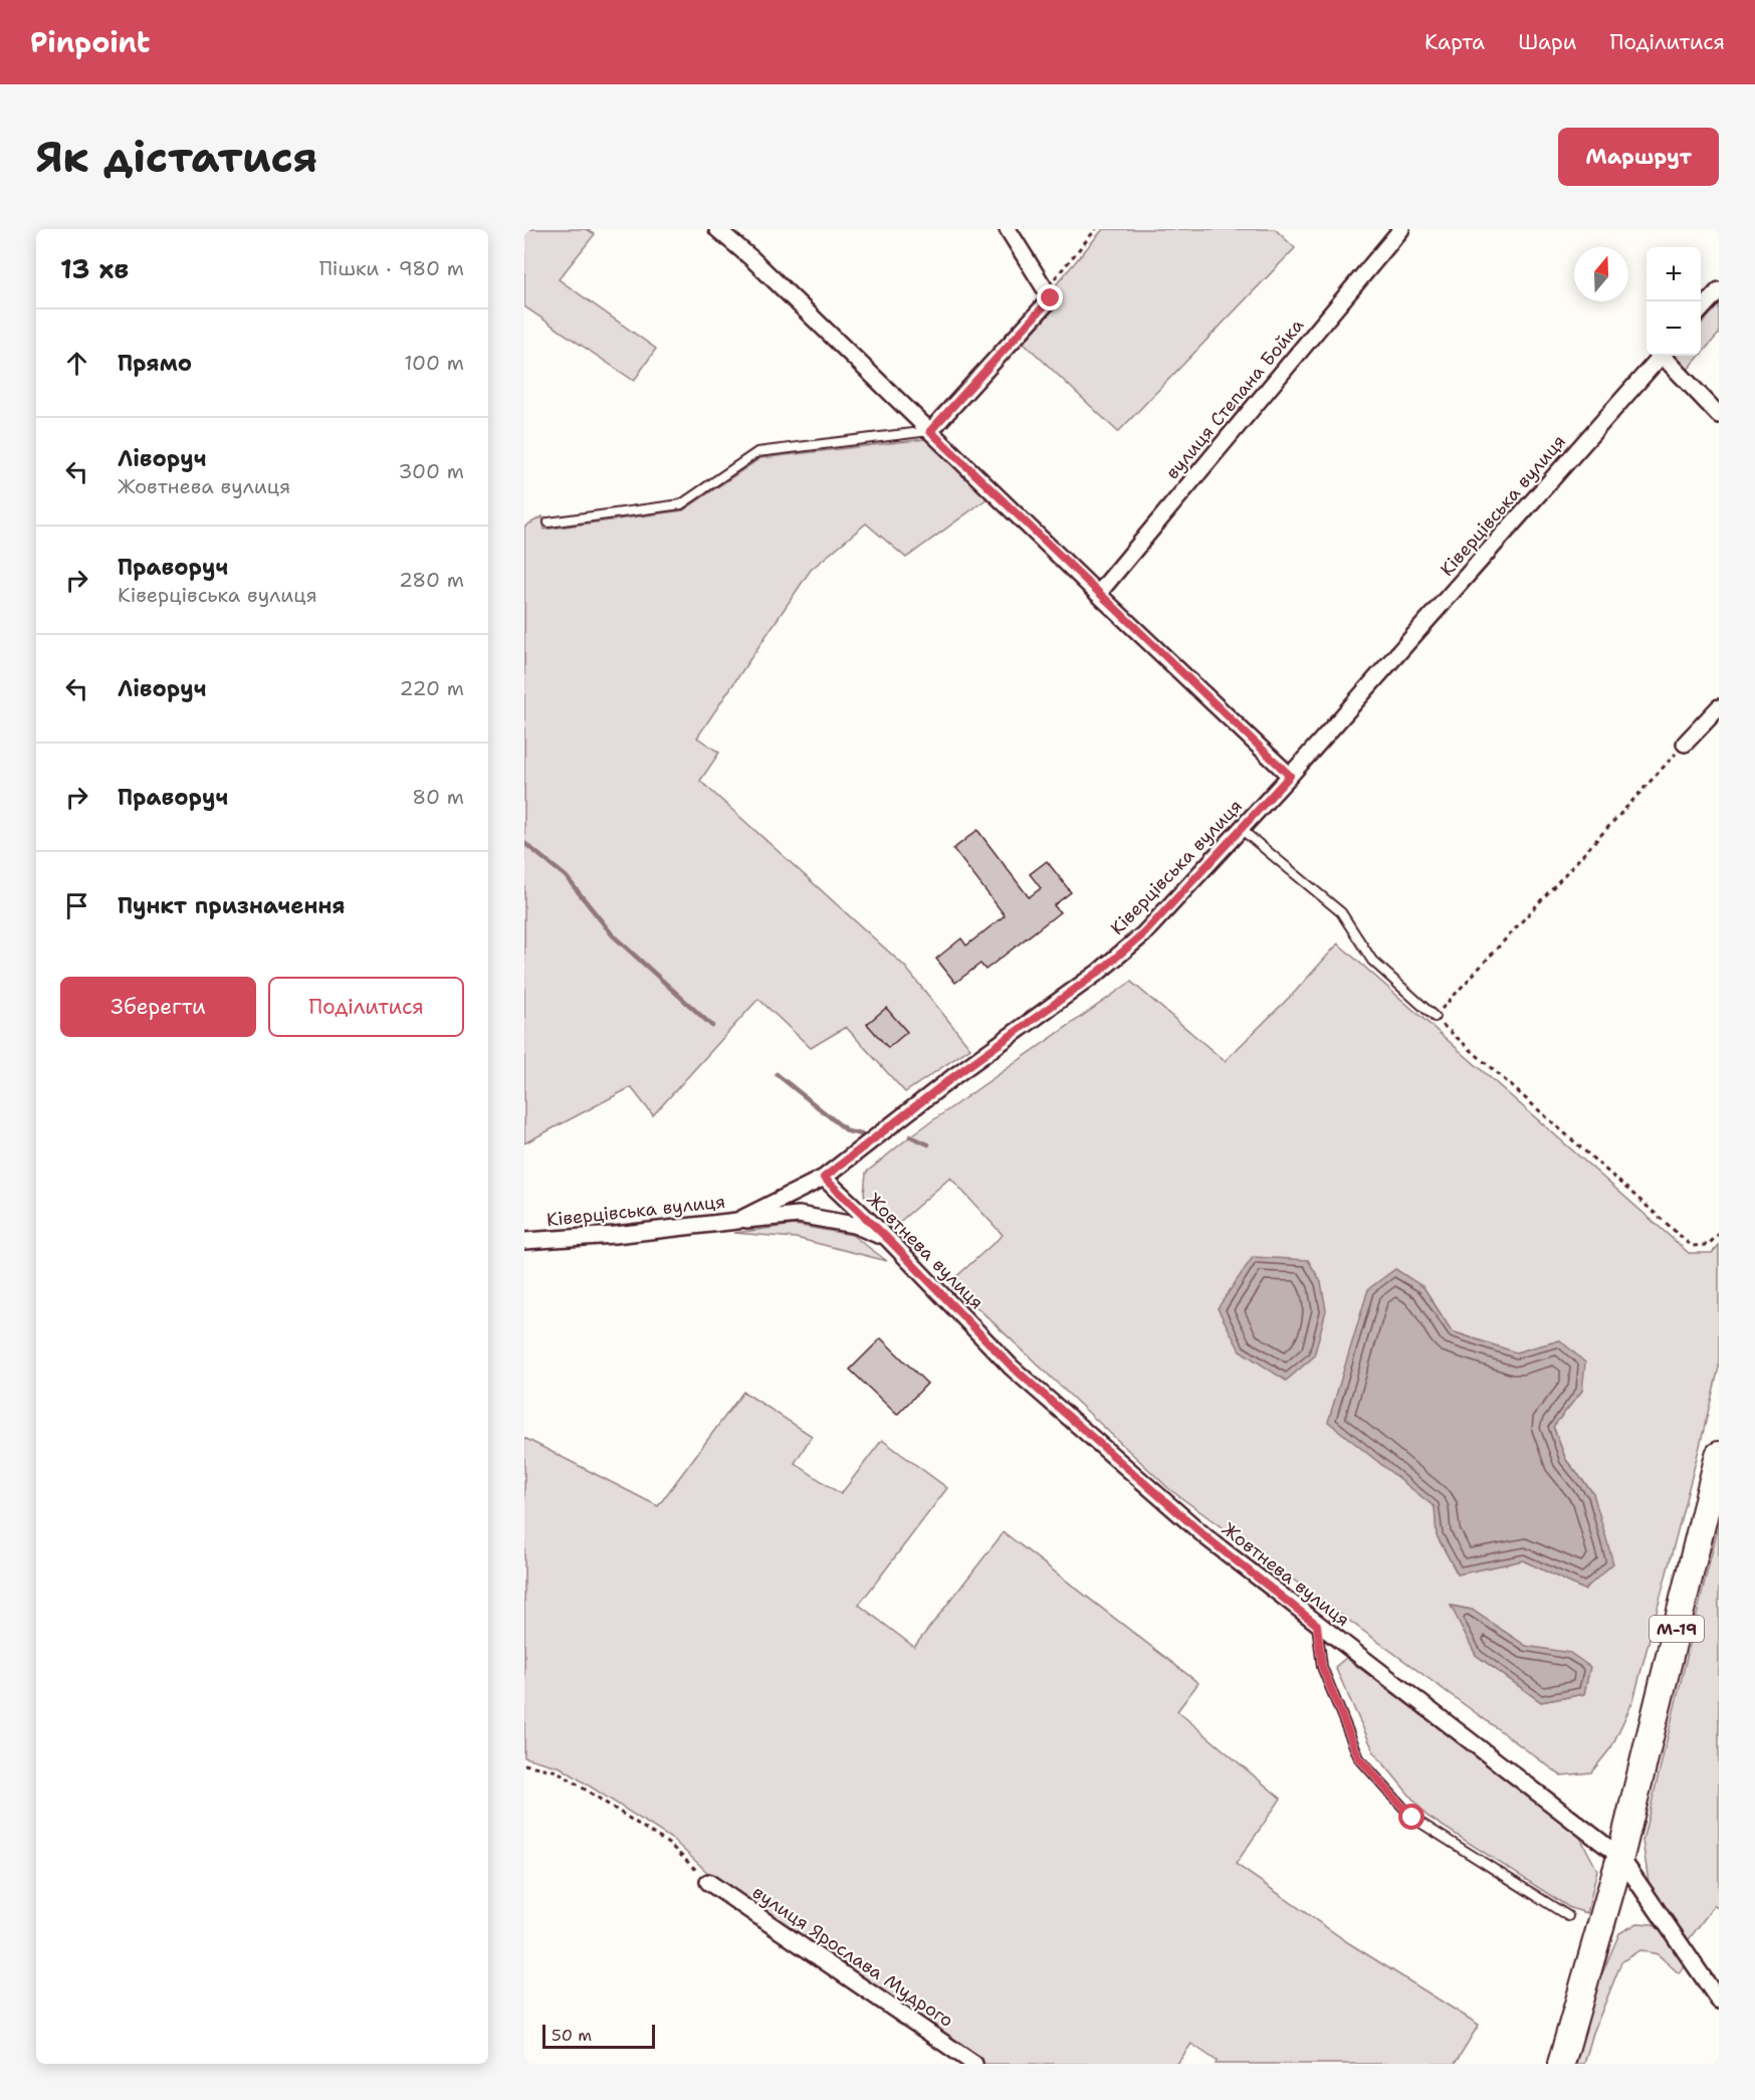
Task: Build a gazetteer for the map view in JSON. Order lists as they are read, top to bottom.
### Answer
{
  "streets": {
    "highway": ["М-19"],
    "street": [
      "вулиця Степана Бойка",
      "Ківерцівська вулиця",
      "Жовтнева вулиця",
      "вулиця Ярослава Мудрого"
    ]
  },
  "crossings": [
    ["Ківерцівська вулиця", "Жовтнева вулиця"],
    ["Жовтнева вулиця", "М-19"]
  ],
  "scale_bar": "50 m",
  "north": "top",
  "page": {
    "header": "Pinpoint",
    "nav": ["Карта", "Шари", "Поділитися"],
    "buttons": [
      "Маршрут",
      ["Зберегти", "Поділитися"]
    ],
    "title": "Як дістатися",
    "heading": ["13 хв", "Пішки · 980 m"],
    "map_buttons": ["+", "−"],
    "list": [
      ["Прямо", "100 m"],
      ["Ліворуч", "Жовтнева вулиця", "300 m"],
      ["Праворуч", "Ківерцівська вулиця", "280 m"],
      ["Ліворуч", "220 m"],
      ["Праворуч", "80 m"],
      "Пункт призначення"
    ],
    "scale": "50 m"
  }
}
